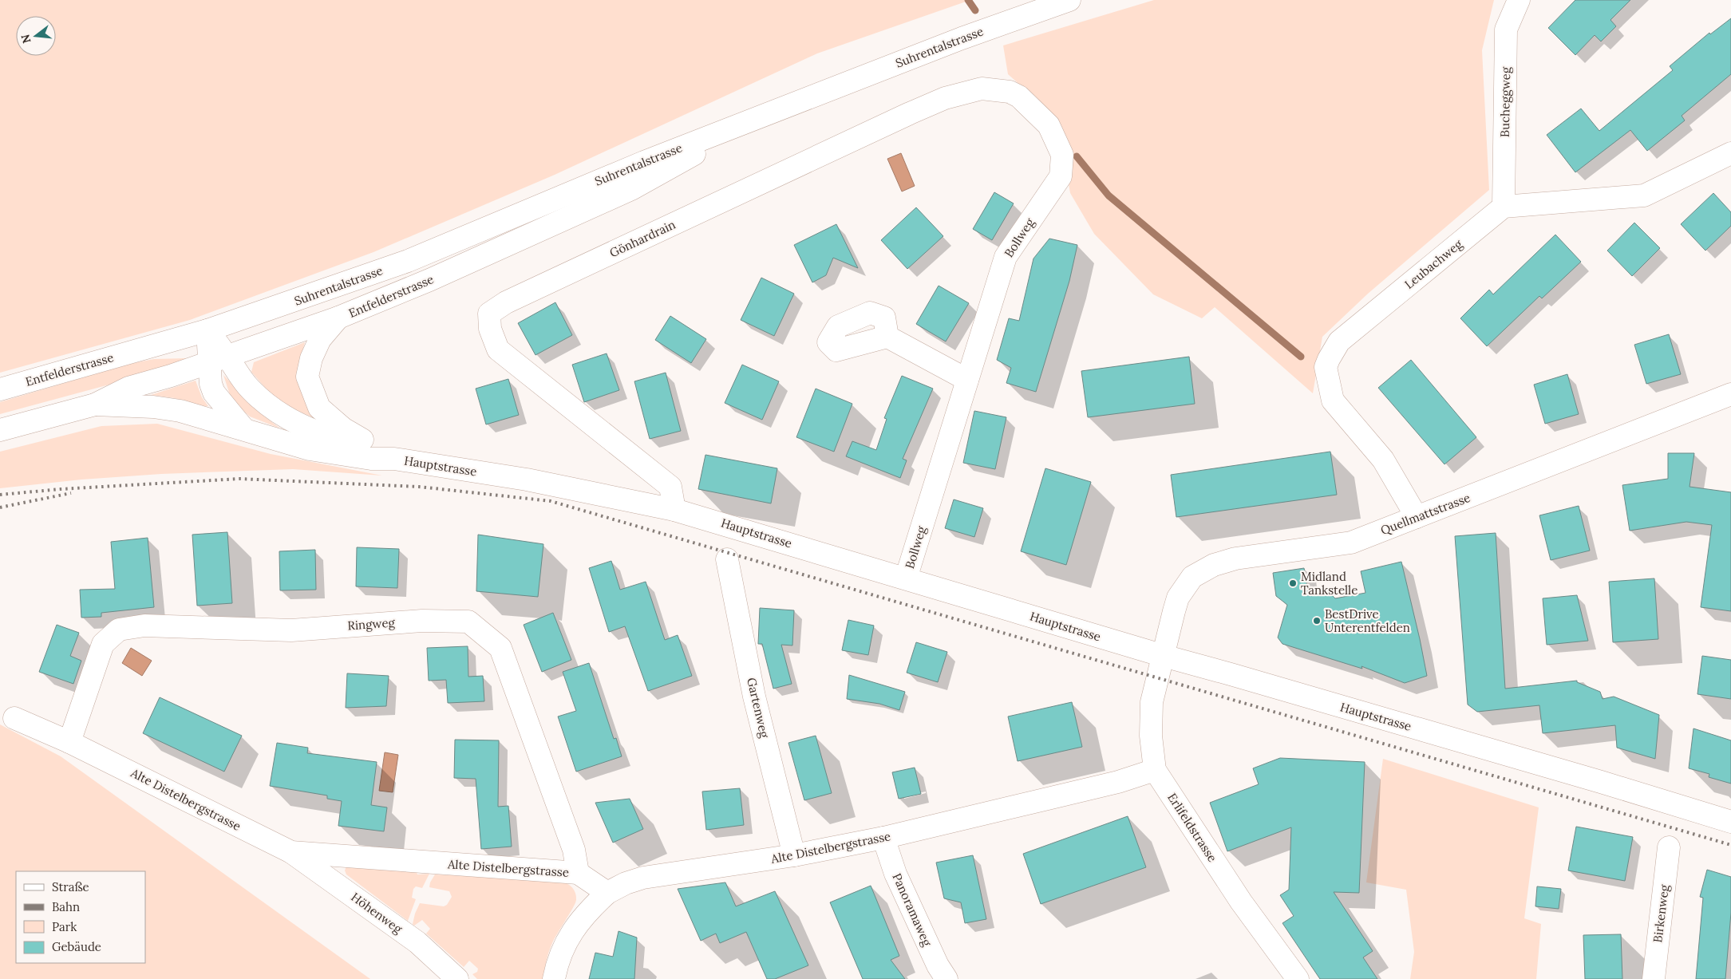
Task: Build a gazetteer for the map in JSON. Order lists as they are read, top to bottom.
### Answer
{
  "streets": {
    "street": [
      "Suhrentalstrasse",
      "Bucheggweg",
      "Bollweg",
      "Gönhardrain",
      "Leubachweg",
      "Entfelderstrasse",
      "Hauptstrasse",
      "Quellmattstrasse",
      "Ringweg",
      "Gartenweg",
      "Alte Distelbergstrasse",
      "Erlifeldstrasse",
      "Panoramaweg",
      "Höhenweg",
      "Birkenweg"
    ]
  },
  "crossings": [
    ["Suhrentalstrasse", "Entfelderstrasse"],
    ["Bucheggweg", "Leubachweg"],
    ["Bollweg", "Gönhardrain"],
    ["Bollweg", "Hauptstrasse"],
    ["Gönhardrain", "Hauptstrasse"],
    ["Leubachweg", "Quellmattstrasse"],
    ["Hauptstrasse", "Quellmattstrasse"],
    ["Hauptstrasse", "Erlifeldstrasse"],
    ["Quellmattstrasse", "Erlifeldstrasse"],
    ["Ringweg", "Alte Distelbergstrasse"],
    ["Gartenweg", "Alte Distelbergstrasse"],
    ["Alte Distelbergstrasse", "Erlifeldstrasse"],
    ["Alte Distelbergstrasse", "Panoramaweg"],
    ["Alte Distelbergstrasse", "Höhenweg"]
  ],
  "places": ["Midland Tankstelle", "BestDrive Unterentfelden"],
  "legend": [
    "Straße",
    "Bahn",
    "Park",
    "Gebäude"
  ],
  "north": "left"
}
